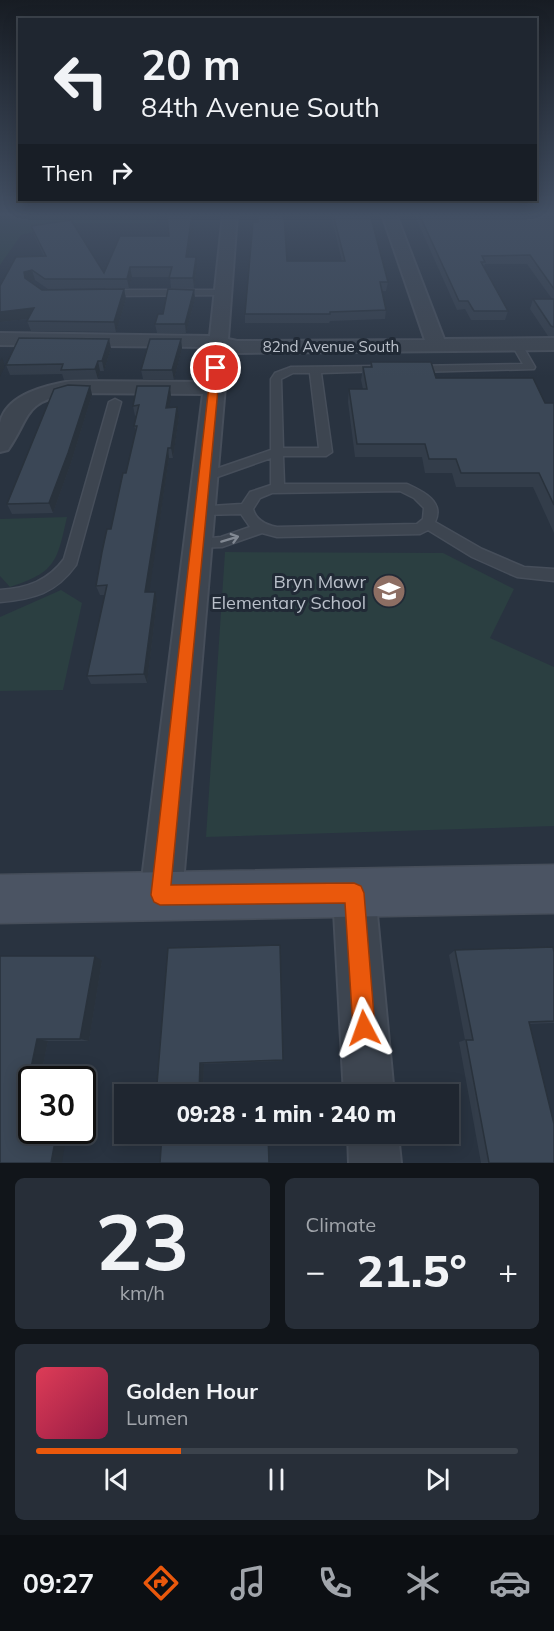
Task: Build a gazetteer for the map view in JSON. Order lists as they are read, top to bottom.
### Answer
{
  "streets": {
    "street": ["82nd Avenue South"]
  },
  "places": {
    "school or university": ["Bryn Mawr Elementary School"]
  },
  "page": {
    "turn": ["20 m", "84th Avenue South"],
    "then": "Then",
    "limit": "30",
    "trip": "09:28 · 1 min · 240 m",
    "tile": [
      ["23", "km/h"],
      "Climate"
    ],
    "heat": ["−", "21.5°", "+"],
    "song": ["Golden Hour", "Lumen"],
    "tabs": "09:27"
  }
}
